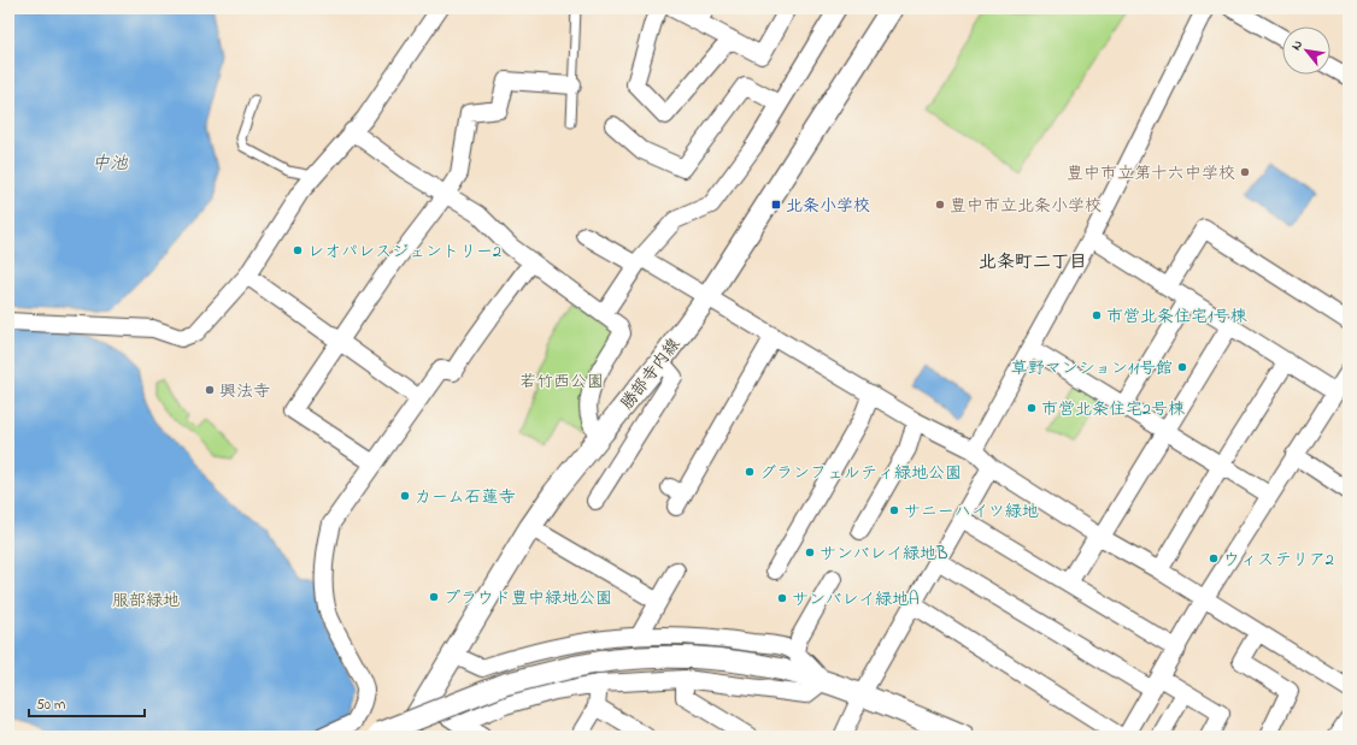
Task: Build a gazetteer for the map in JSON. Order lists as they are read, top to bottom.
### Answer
{
  "streets": {
    "street": ["勝部寺内線"]
  },
  "districts": ["北条町二丁目"],
  "water": ["中池"],
  "parks": ["若竹西公園", "服部緑地"],
  "places": {
    "other": [
      "豊中市立第十六中学校",
      "豊中市立北条小学校",
      "レオパレスジェントリー2",
      "市営北条住宅1号棟",
      "草野マンション11号館",
      "興法寺",
      "市営北条住宅2号棟",
      "グランフェルティ緑地公園",
      "カーム石蓮寺",
      "サニーハイツ緑地",
      "サンバレイ緑地B",
      "ウィステリア2",
      "プラウド豊中緑地公園",
      "サンバレイ緑地A"
    ],
    "transit": ["北条小学校"]
  },
  "scale_bar": "50 m",
  "north": "top left"
}
